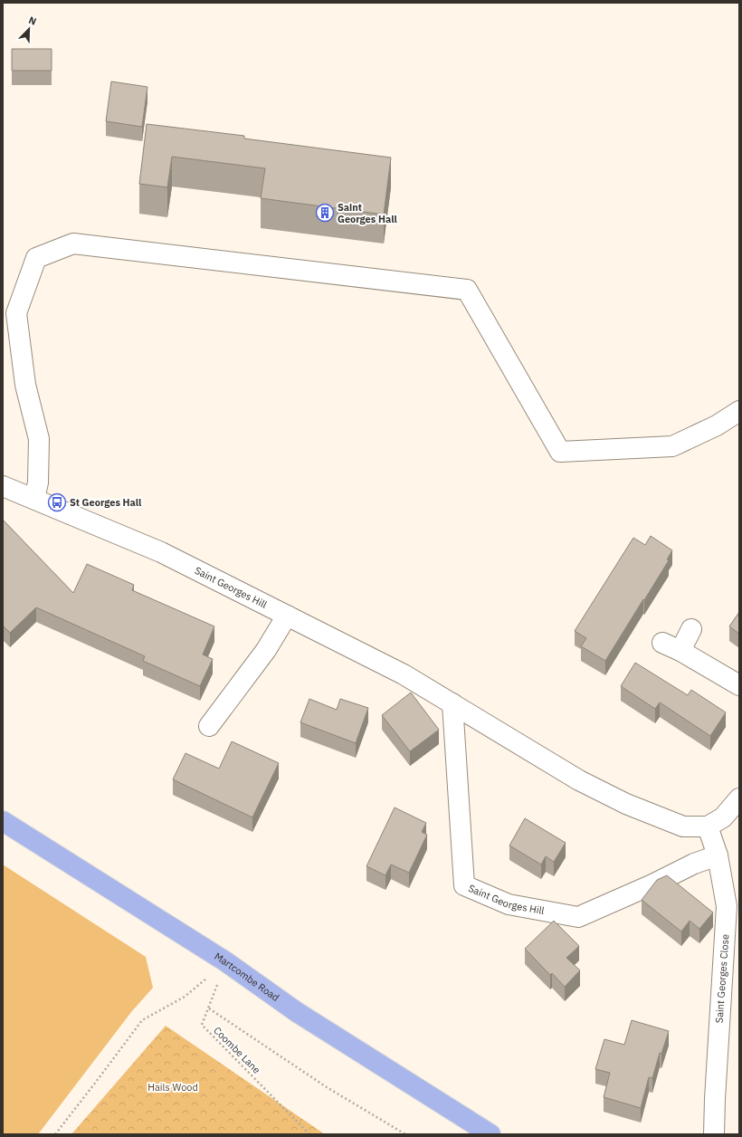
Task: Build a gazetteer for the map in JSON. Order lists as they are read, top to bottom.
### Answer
{
  "streets": {
    "main road": ["Martcombe Road"],
    "street": ["Saint Georges Hill", "Saint Georges Close"],
    "path": ["Coombe Lane"]
  },
  "crossings": [
    ["Saint Georges Hill", "Saint Georges Close"],
    ["Martcombe Road", "Coombe Lane"]
  ],
  "parks": ["Hails Wood"],
  "places": {
    "building": ["Saint Georges Hall"],
    "bus stop": ["St Georges Hall"]
  },
  "north": "top right"
}
